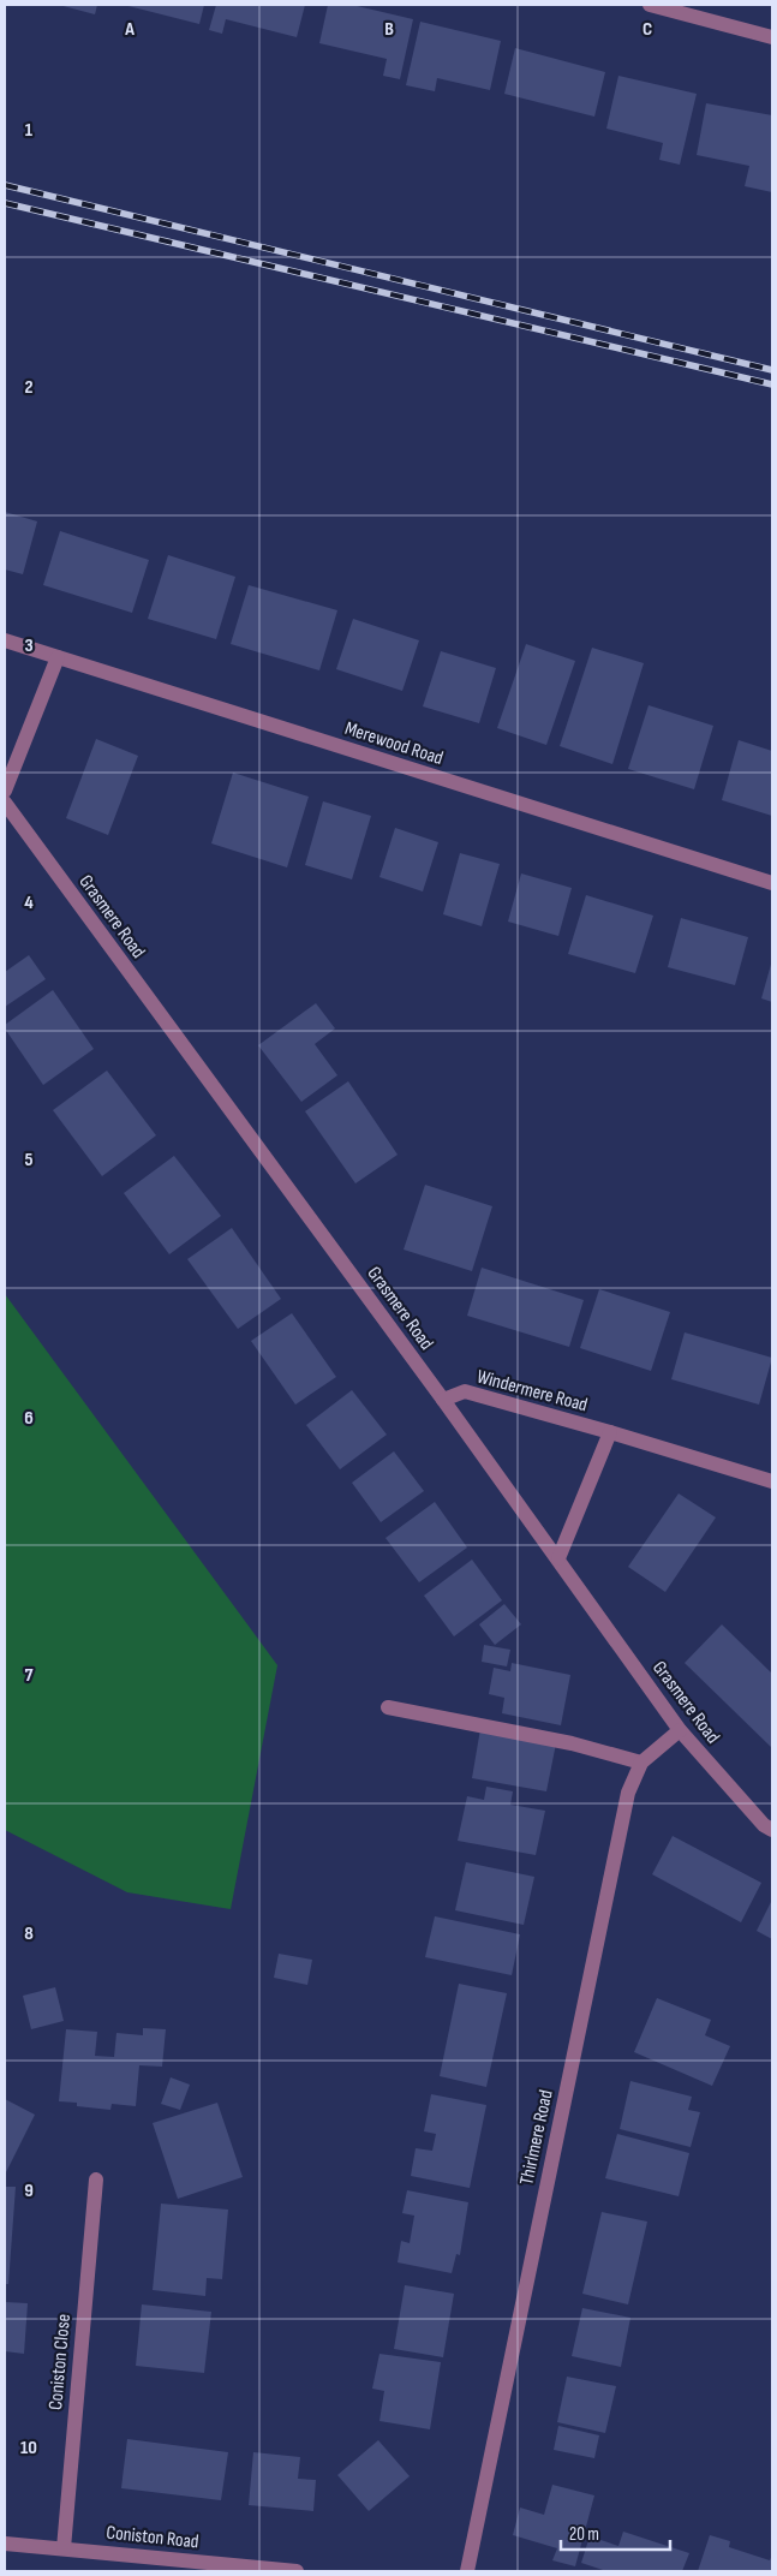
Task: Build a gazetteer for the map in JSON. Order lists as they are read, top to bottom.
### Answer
{
  "streets": {
    "street": [
      "Merewood Road",
      "Grasmere Road",
      "Windermere Road",
      "Thirlmere Road",
      "Coniston Close",
      "Coniston Road"
    ]
  },
  "crossings": [
    ["Grasmere Road", "Windermere Road"],
    ["Grasmere Road", "Thirlmere Road"],
    ["Coniston Close", "Coniston Road"]
  ],
  "scale_bar": "20 m",
  "grid": {
    "columns": ["A", "B", "C"],
    "rows": [
      "1",
      "2",
      "3",
      "4",
      "5",
      "6",
      "7",
      "8",
      "9",
      "10"
    ]
  }
}
